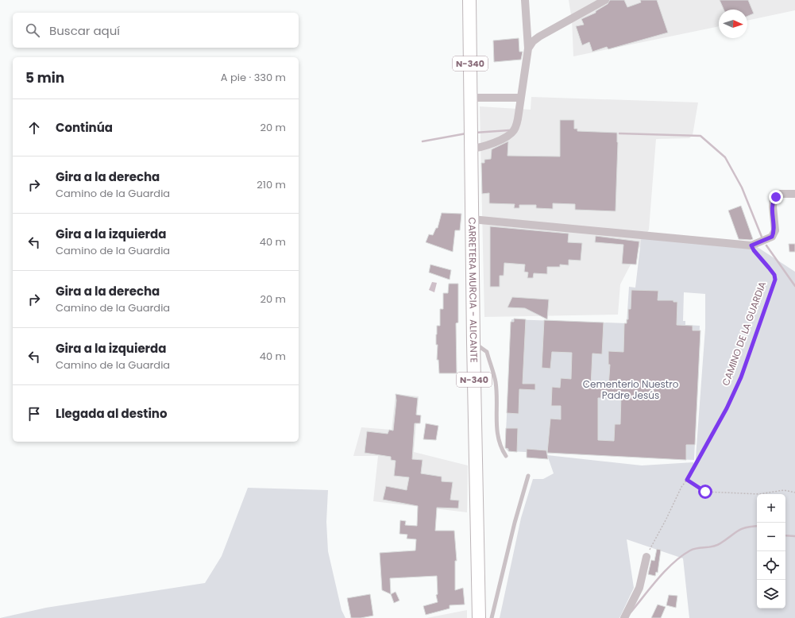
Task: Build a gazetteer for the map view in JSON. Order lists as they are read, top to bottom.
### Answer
{
  "streets": {
    "highway": ["N-340", "CARRETERA MURCIA - ALICANTE"],
    "path": ["CAMINO DE LA GUARDIA"]
  },
  "parks": ["Cementerio Nuestro Padre Jesús"],
  "north": "right",
  "page": {
    "search": "Buscar aquí",
    "heading": ["5 min", "A pie · 330 m"],
    "list": [
      ["Continúa", "20 m"],
      ["Gira a la derecha", "Camino de la Guardia", "210 m"],
      ["Gira a la izquierda", "Camino de la Guardia", "40 m"],
      ["Gira a la derecha", "Camino de la Guardia", "20 m"],
      ["Gira a la izquierda", "Camino de la Guardia", "40 m"],
      "Llegada al destino"
    ],
    "map_buttons": ["+", "−"]
  }
}
